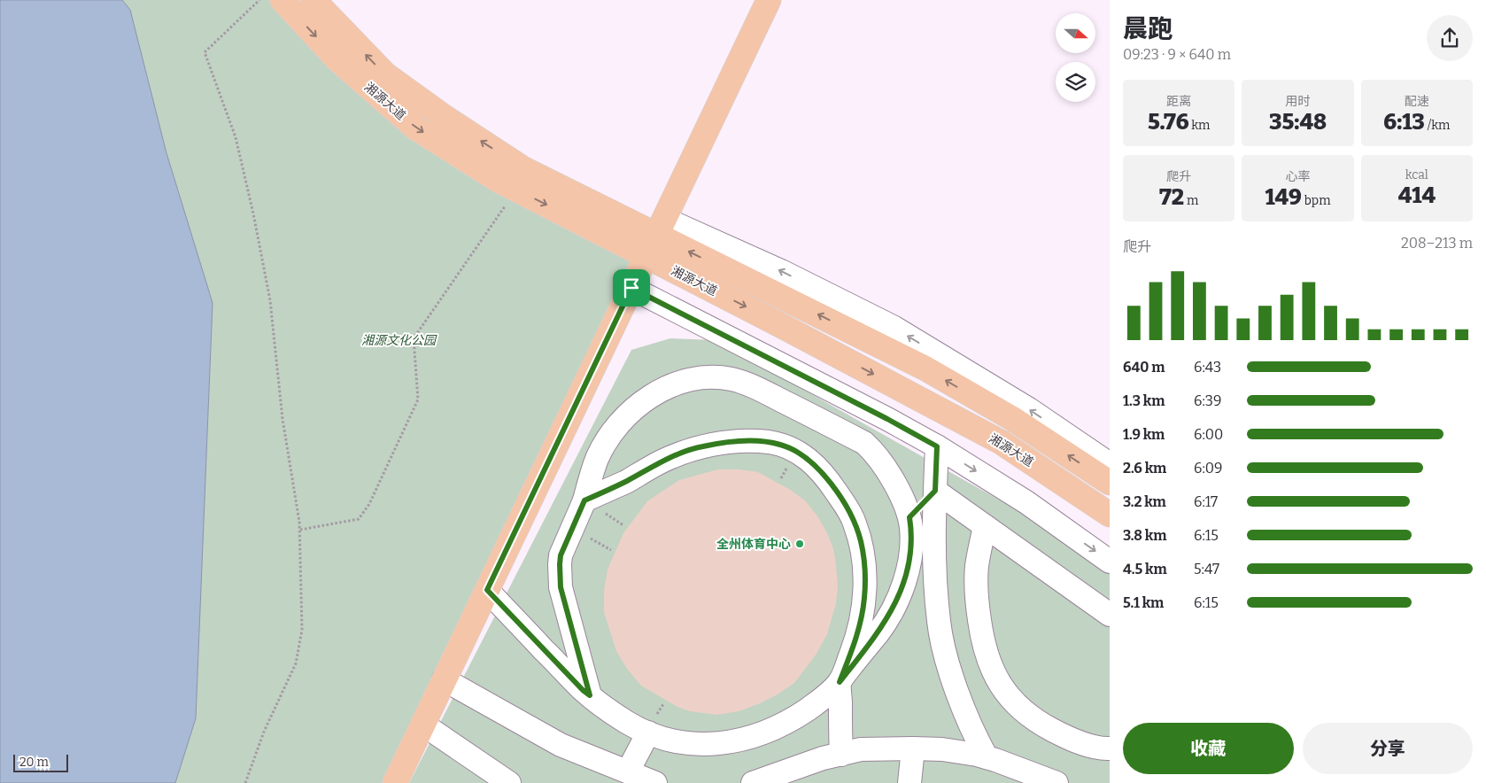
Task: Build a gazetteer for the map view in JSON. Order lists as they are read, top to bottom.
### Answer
{
  "streets": {
    "main road": ["湘源大道"]
  },
  "parks": ["湘源文化公园"],
  "places": ["全州体育中心"],
  "scale_bar": "20 m",
  "north": "right",
  "page": {
    "heading": ["晨跑", "09:23 · 9 × 640 m"],
    "stats": [
      ["距离", "5.76 km"],
      ["用时", "35:48"],
      ["配速", "6:13 /km"],
      ["爬升", "72 m"],
      ["心率", "149 bpm"],
      ["kcal", "414"]
    ],
    "chart": ["爬升", "208–213 m"],
    "list": [
      {
        "name": "640 m",
        "note": "6:43"
      },
      {
        "name": "1.3 km",
        "note": "6:39"
      },
      {
        "name": "1.9 km",
        "note": "6:00"
      },
      {
        "name": "2.6 km",
        "note": "6:09"
      },
      {
        "name": "3.2 km",
        "note": "6:17"
      },
      {
        "name": "3.8 km",
        "note": "6:15"
      },
      {
        "name": "4.5 km",
        "note": "5:47"
      },
      {
        "name": "5.1 km",
        "note": "6:15"
      }
    ],
    "buttons": ["收藏", "分享"],
    "scale": "20 m"
  }
}
